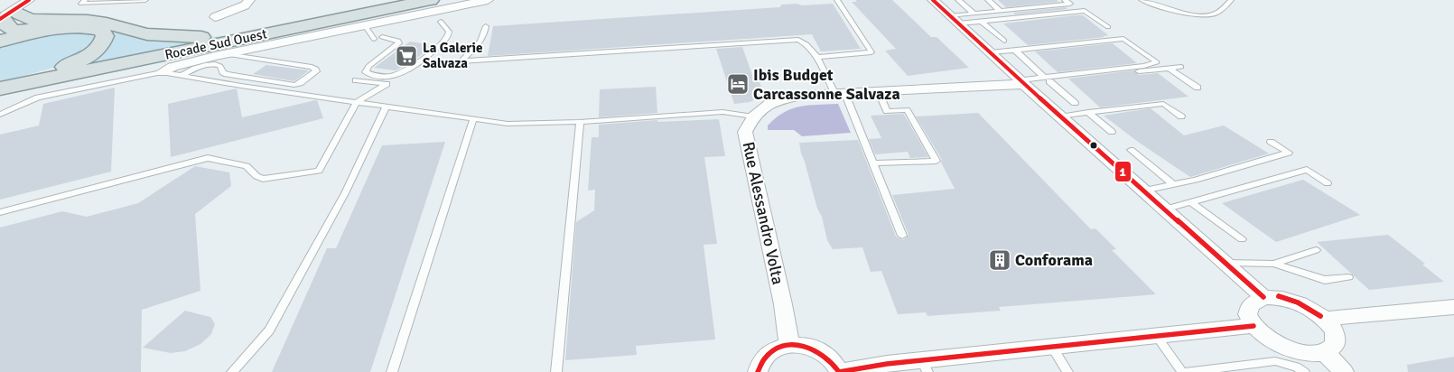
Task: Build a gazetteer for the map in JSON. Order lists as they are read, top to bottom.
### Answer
{
  "streets": {
    "main road": ["Rocade Sud Ouest"],
    "street": ["Rue Alessandro Volta"]
  },
  "places": {
    "supermarket": ["La Galerie Salvaza"],
    "hotel": ["Ibis Budget Carcassonne Salvaza"],
    "building": ["Conforama"]
  },
  "lines": ["transit line 1"]
}
